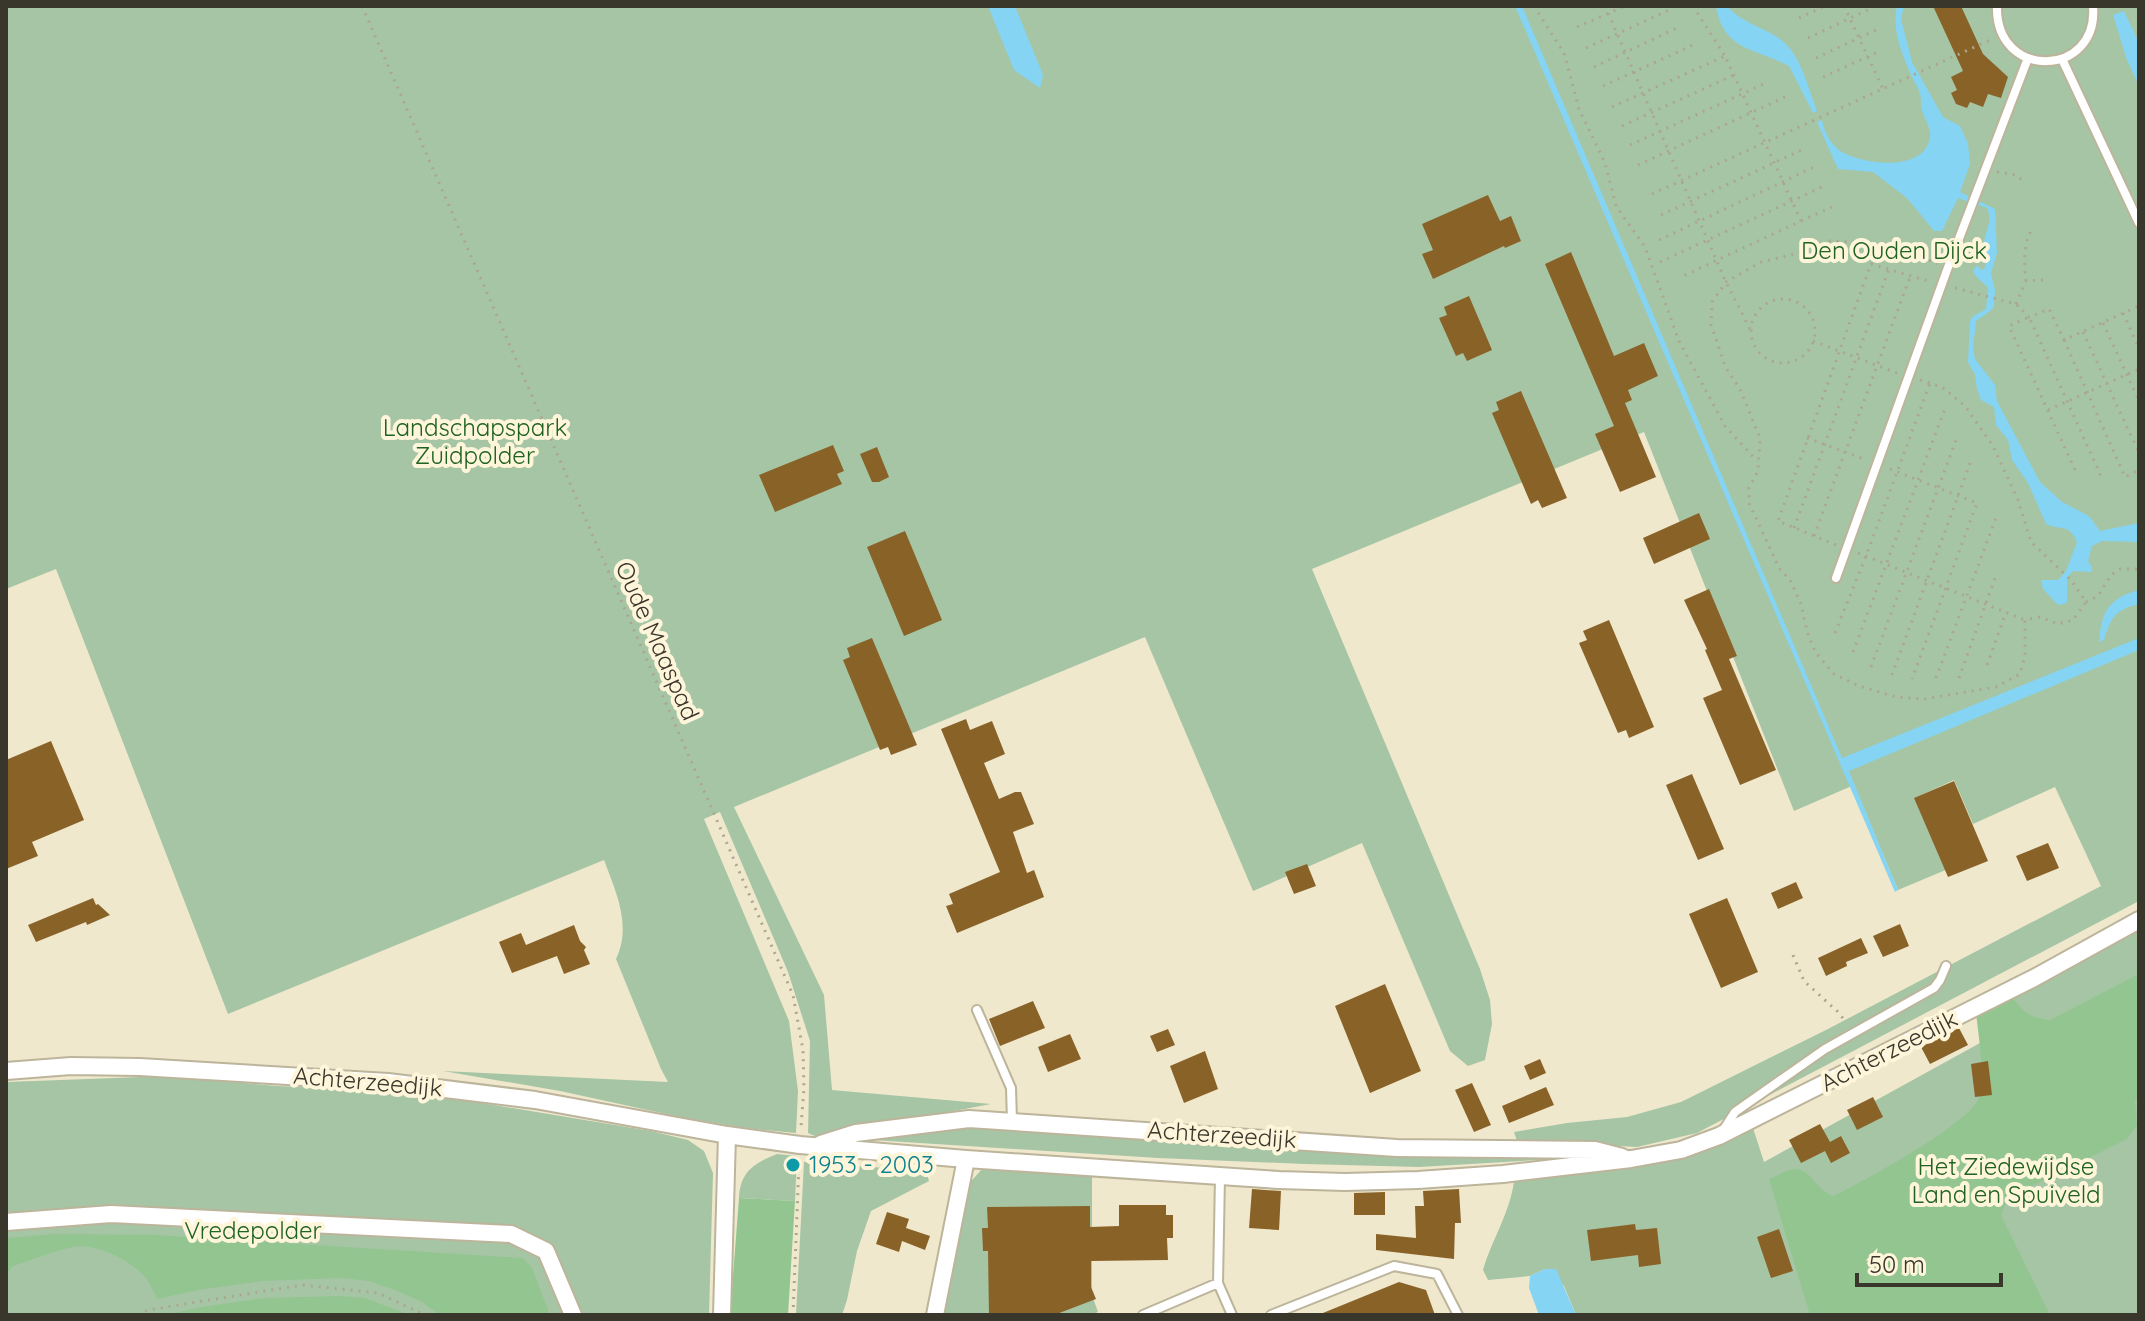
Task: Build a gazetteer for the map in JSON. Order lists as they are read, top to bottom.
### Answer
{
  "streets": {
    "street": ["Achterzeedijk"],
    "path": ["Oude Maaspad"]
  },
  "crossings": [
    ["Oude Maaspad", "Achterzeedijk"]
  ],
  "parks": [
    "Den Ouden Dijck",
    "Landschapspark Zuidpolder",
    "Het Ziedewijdse Land en Spuiveld",
    "Vredepolder"
  ],
  "places": ["1953 - 2003"],
  "scale_bar": "50 m"
}
